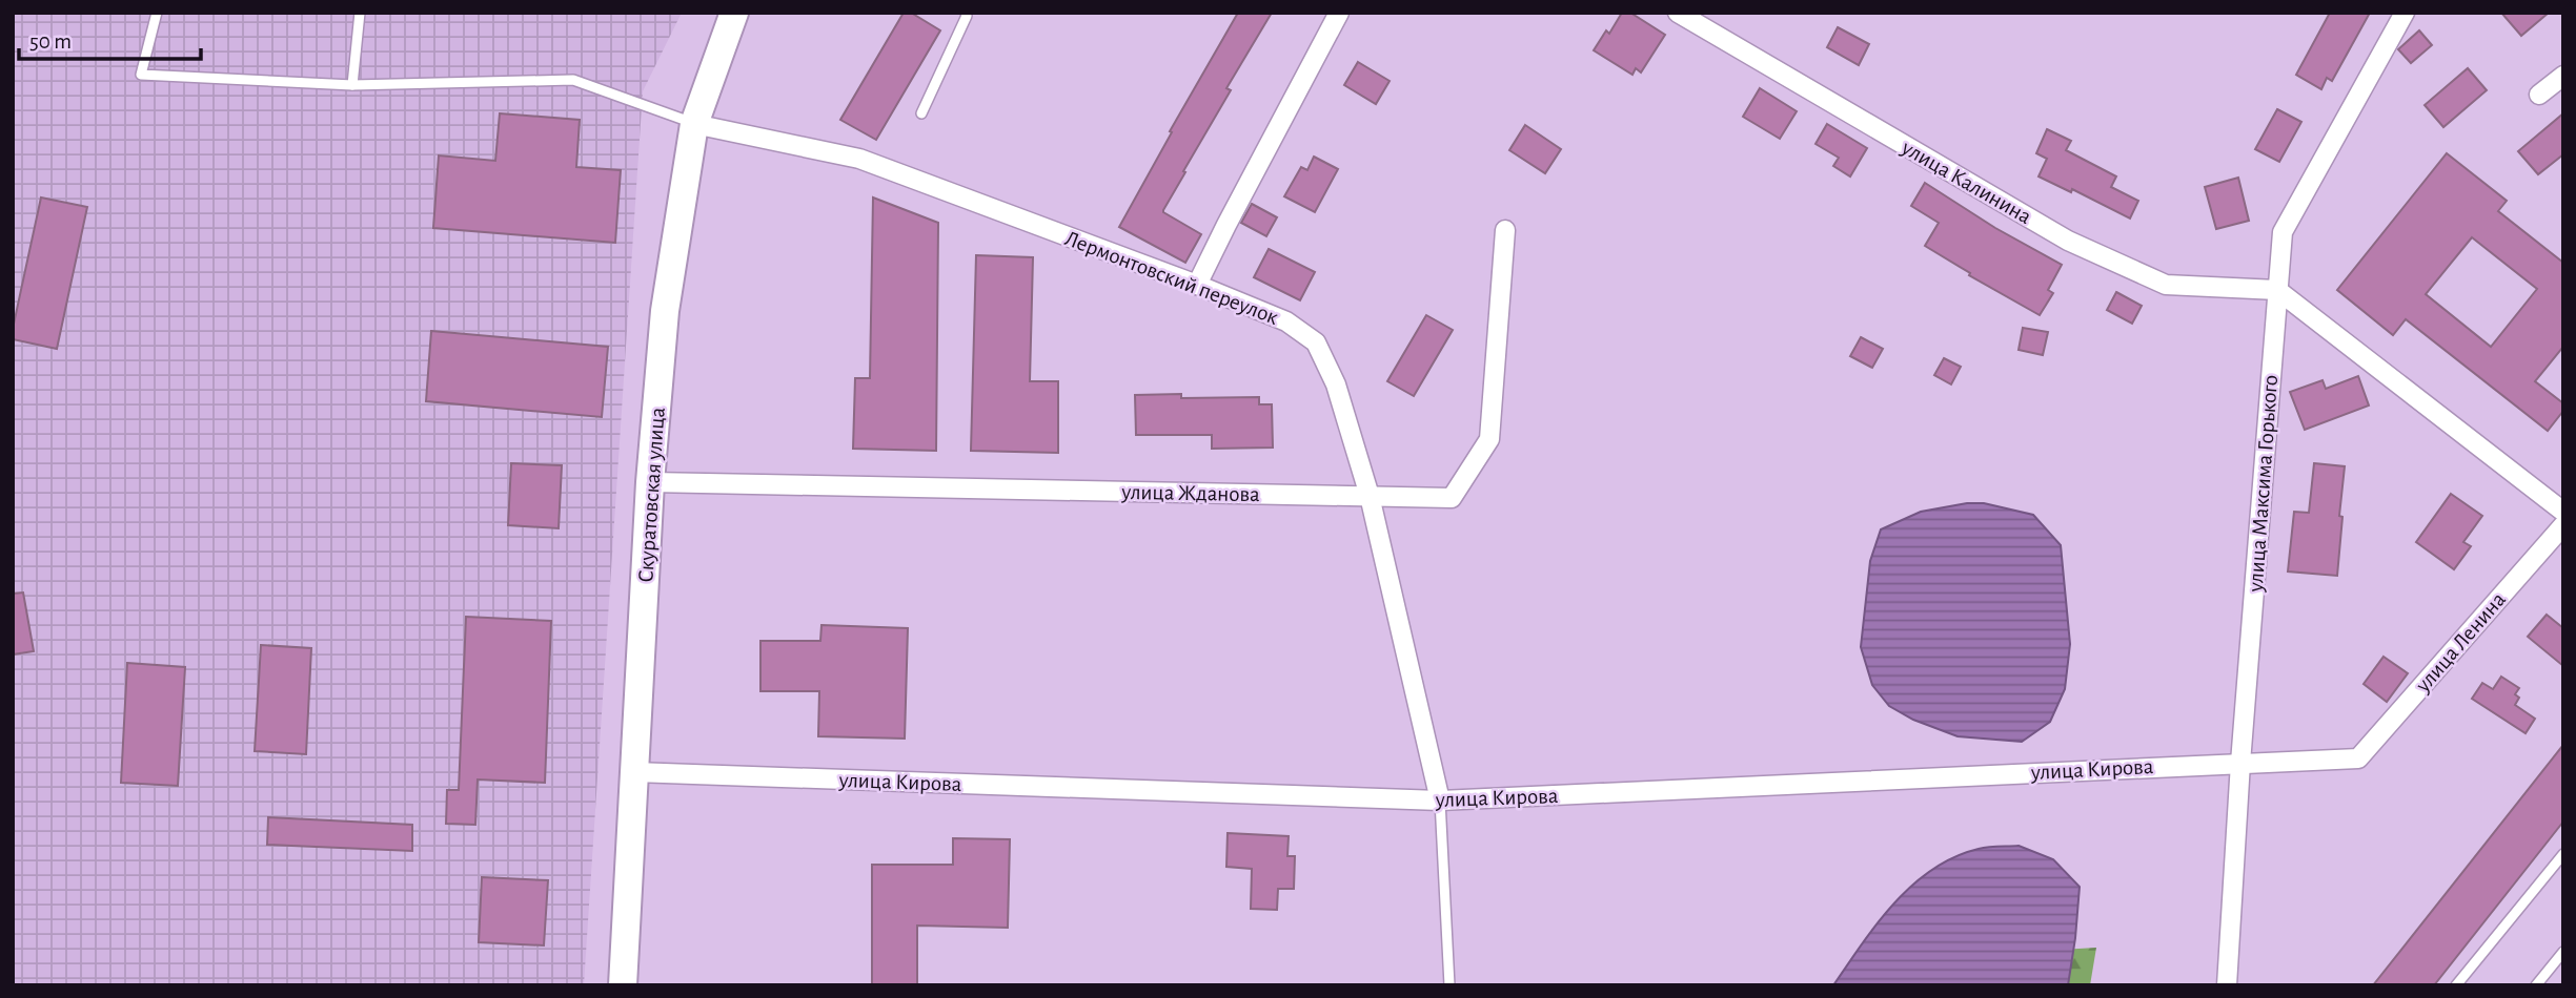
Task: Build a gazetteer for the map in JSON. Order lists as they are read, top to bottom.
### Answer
{
  "streets": {
    "street": [
      "улица Калинина",
      "Лермонтовский переулок",
      "улица Максима Горького",
      "улица Жданова",
      "Скуратовская улица",
      "улица Ленина",
      "улица Кирова"
    ]
  },
  "crossings": [
    ["улица Калинина", "улица Максима Горького"],
    ["Лермонтовский переулок", "улица Жданова"],
    ["Лермонтовский переулок", "Скуратовская улица"],
    ["Лермонтовский переулок", "улица Кирова"],
    ["улица Максима Горького", "улица Кирова"],
    ["улица Жданова", "Скуратовская улица"],
    ["Скуратовская улица", "улица Кирова"],
    ["улица Ленина", "улица Кирова"]
  ],
  "scale_bar": "50 m"
}
